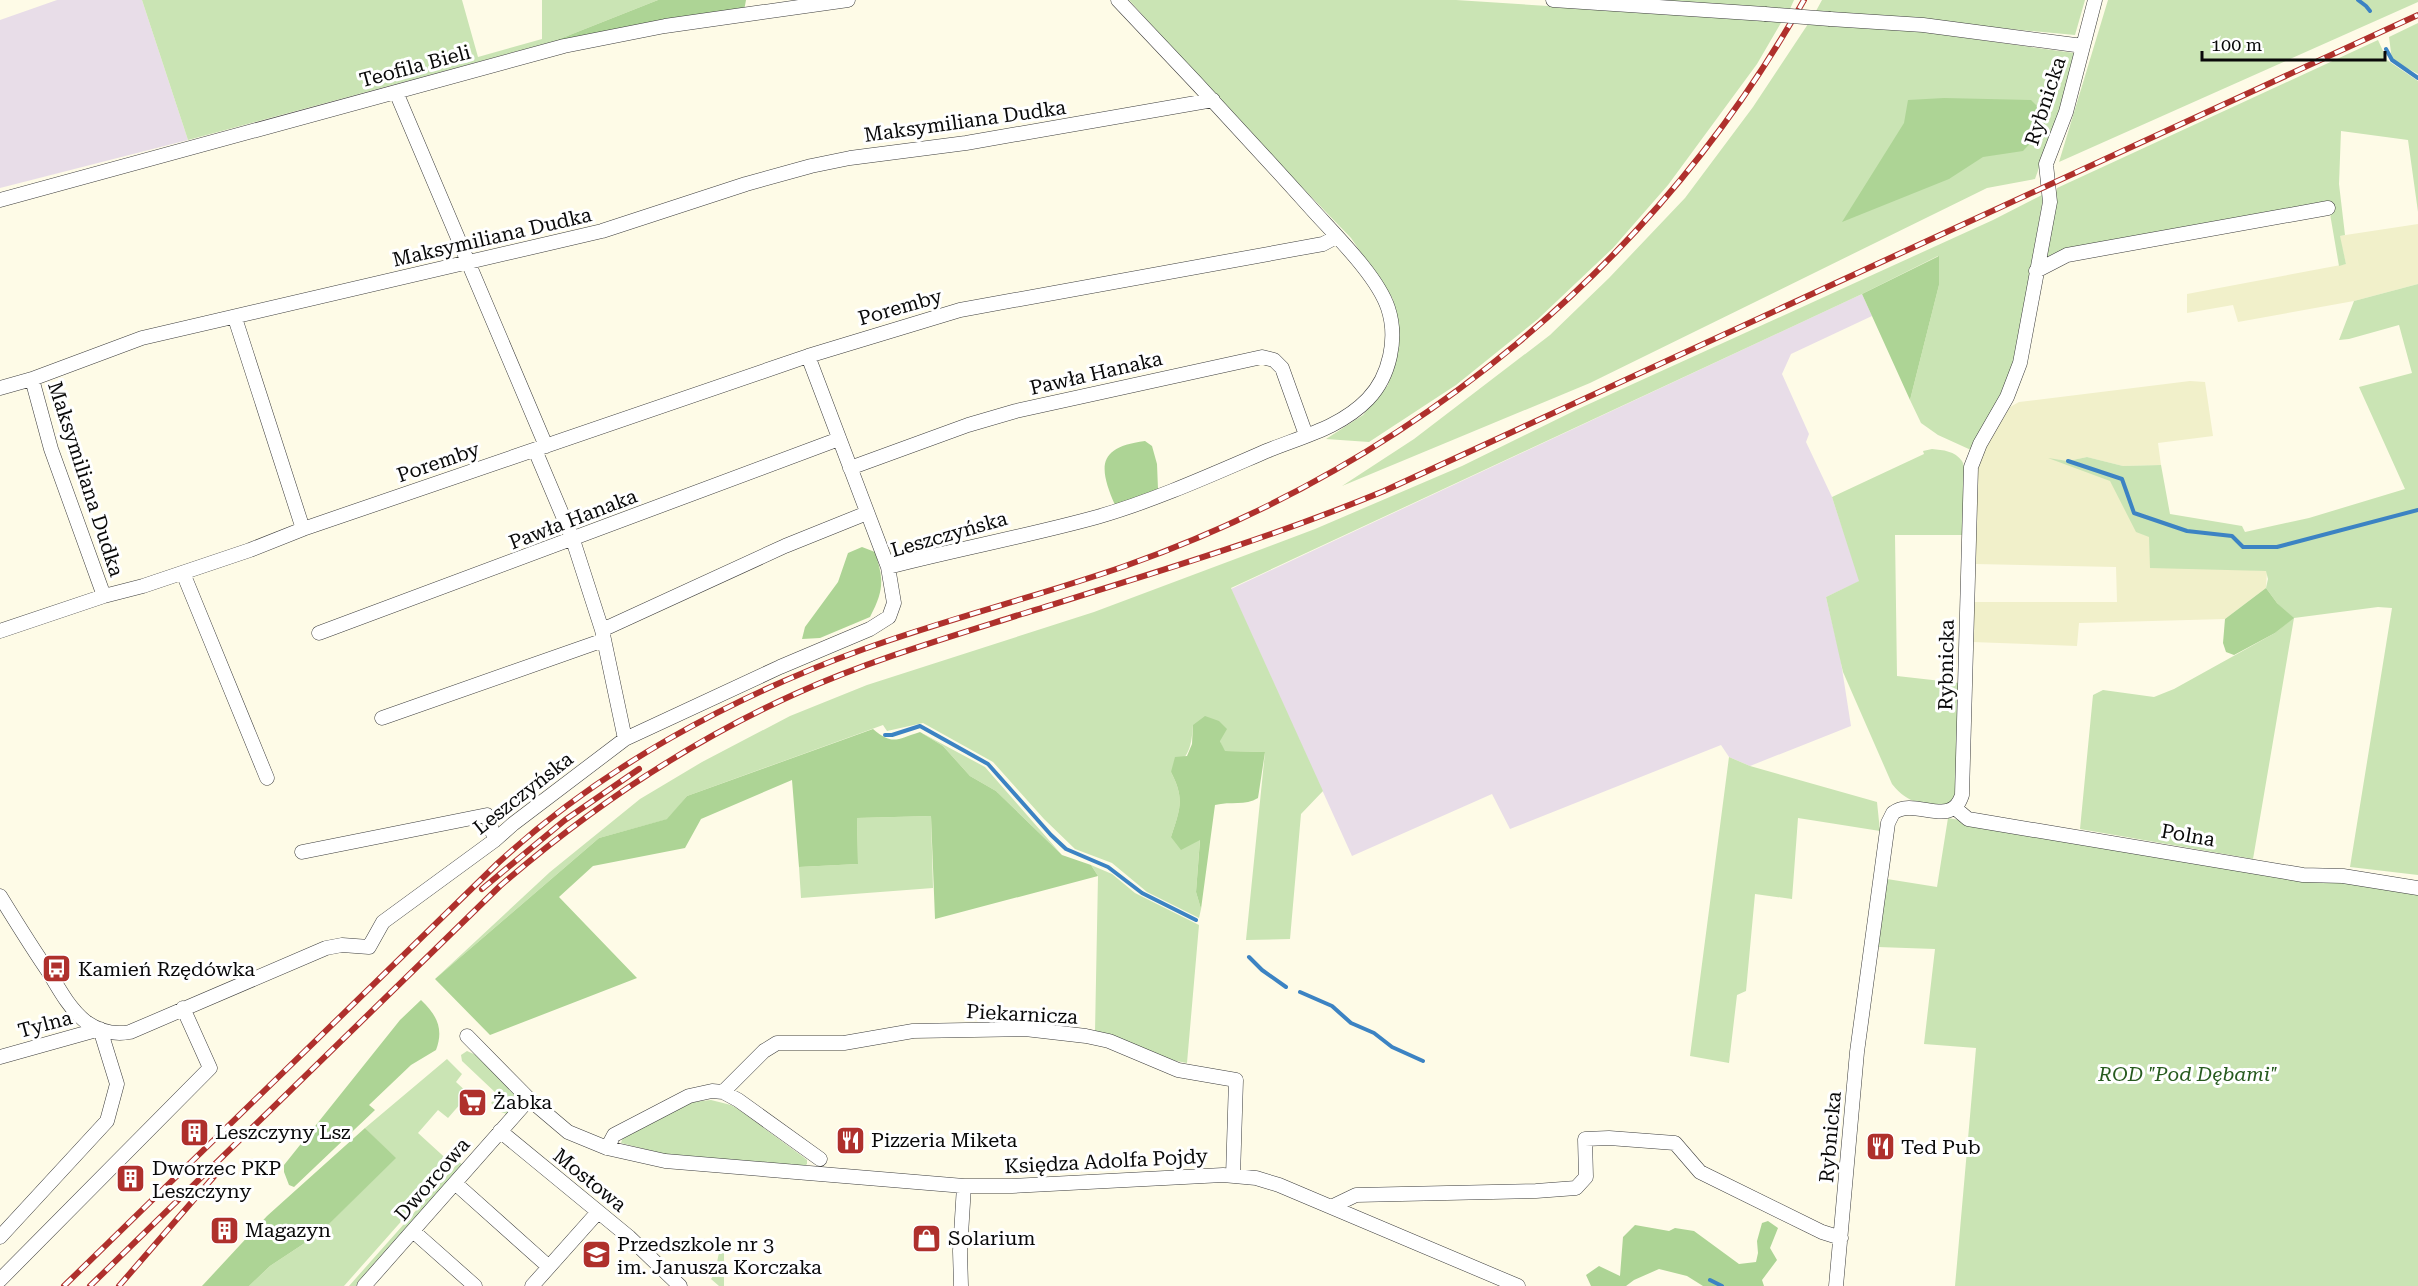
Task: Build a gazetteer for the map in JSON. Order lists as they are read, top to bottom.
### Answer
{
  "streets": {
    "street": [
      "Teofila Bieli",
      "Rybnicka",
      "Maksymiliana Dudka",
      "Poremby",
      "Pawła Hanaka",
      "Leszczyńska",
      "Polna",
      "Piekarnicza",
      "Tylna",
      "Księdza Adolfa Pojdy",
      "Dworcowa",
      "Mostowa"
    ]
  },
  "crossings": [
    ["Rybnicka", "Polna"],
    ["Maksymiliana Dudka", "Poremby"],
    ["Poremby", "Leszczyńska"],
    ["Pawła Hanaka", "Leszczyńska"],
    ["Piekarnicza", "Księdza Adolfa Pojdy"],
    ["Księdza Adolfa Pojdy", "Dworcowa"],
    ["Dworcowa", "Mostowa"]
  ],
  "parks": ["ROD \"Pod Dębami\""],
  "places": {
    "bus stop": ["Kamień Rzędówka"],
    "supermarket": ["Żabka"],
    "building": ["Leszczyny Lsz", "Dworzec PKP Leszczyny", "Magazyn"],
    "restaurant": ["Pizzeria Miketa", "Ted Pub"],
    "shop": ["Solarium"],
    "school or university": ["Przedszkole nr 3 im. Janusza Korczaka"]
  },
  "scale_bar": "100 m"
}
